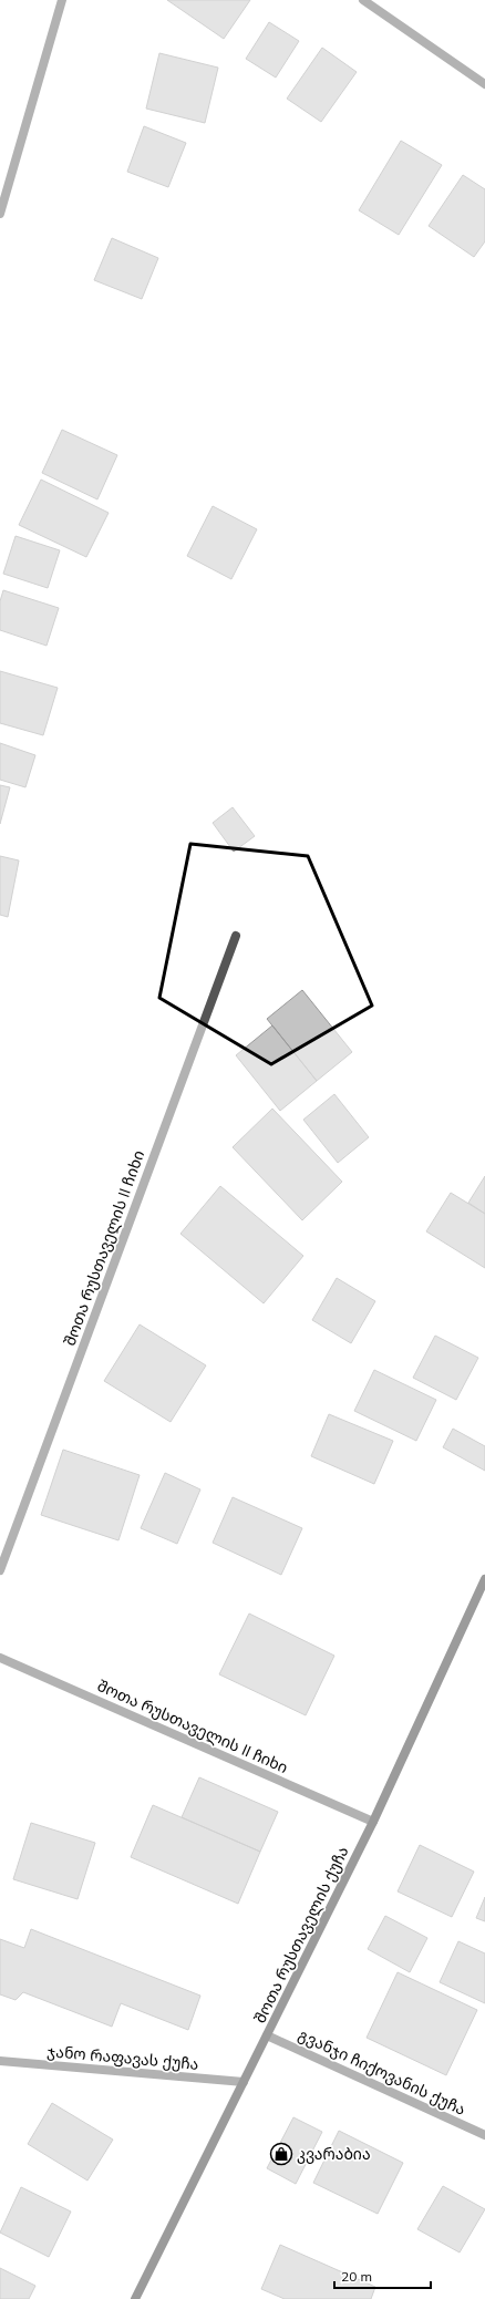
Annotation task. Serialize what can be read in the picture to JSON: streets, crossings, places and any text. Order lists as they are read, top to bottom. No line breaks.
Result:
{"streets":{"main road":["შოთა რუსთაველის ქუჩა"],"street":["შოთა რუსთაველის II ჩიხი","ჯანო რაფავას ქუჩა","გვანჯი ჩიქოვანის ქუჩა"]},"crossings":[["შოთა რუსთაველის II ჩიხი","შოთა რუსთაველის ქუჩა"],["შოთა რუსთაველის ქუჩა","ჯანო რაფავას ქუჩა"],["შოთა რუსთაველის ქუჩა","გვანჯი ჩიქოვანის ქუჩა"]],"places":{"shop":["კვარაბია"]},"scale_bar":"20 m"}
